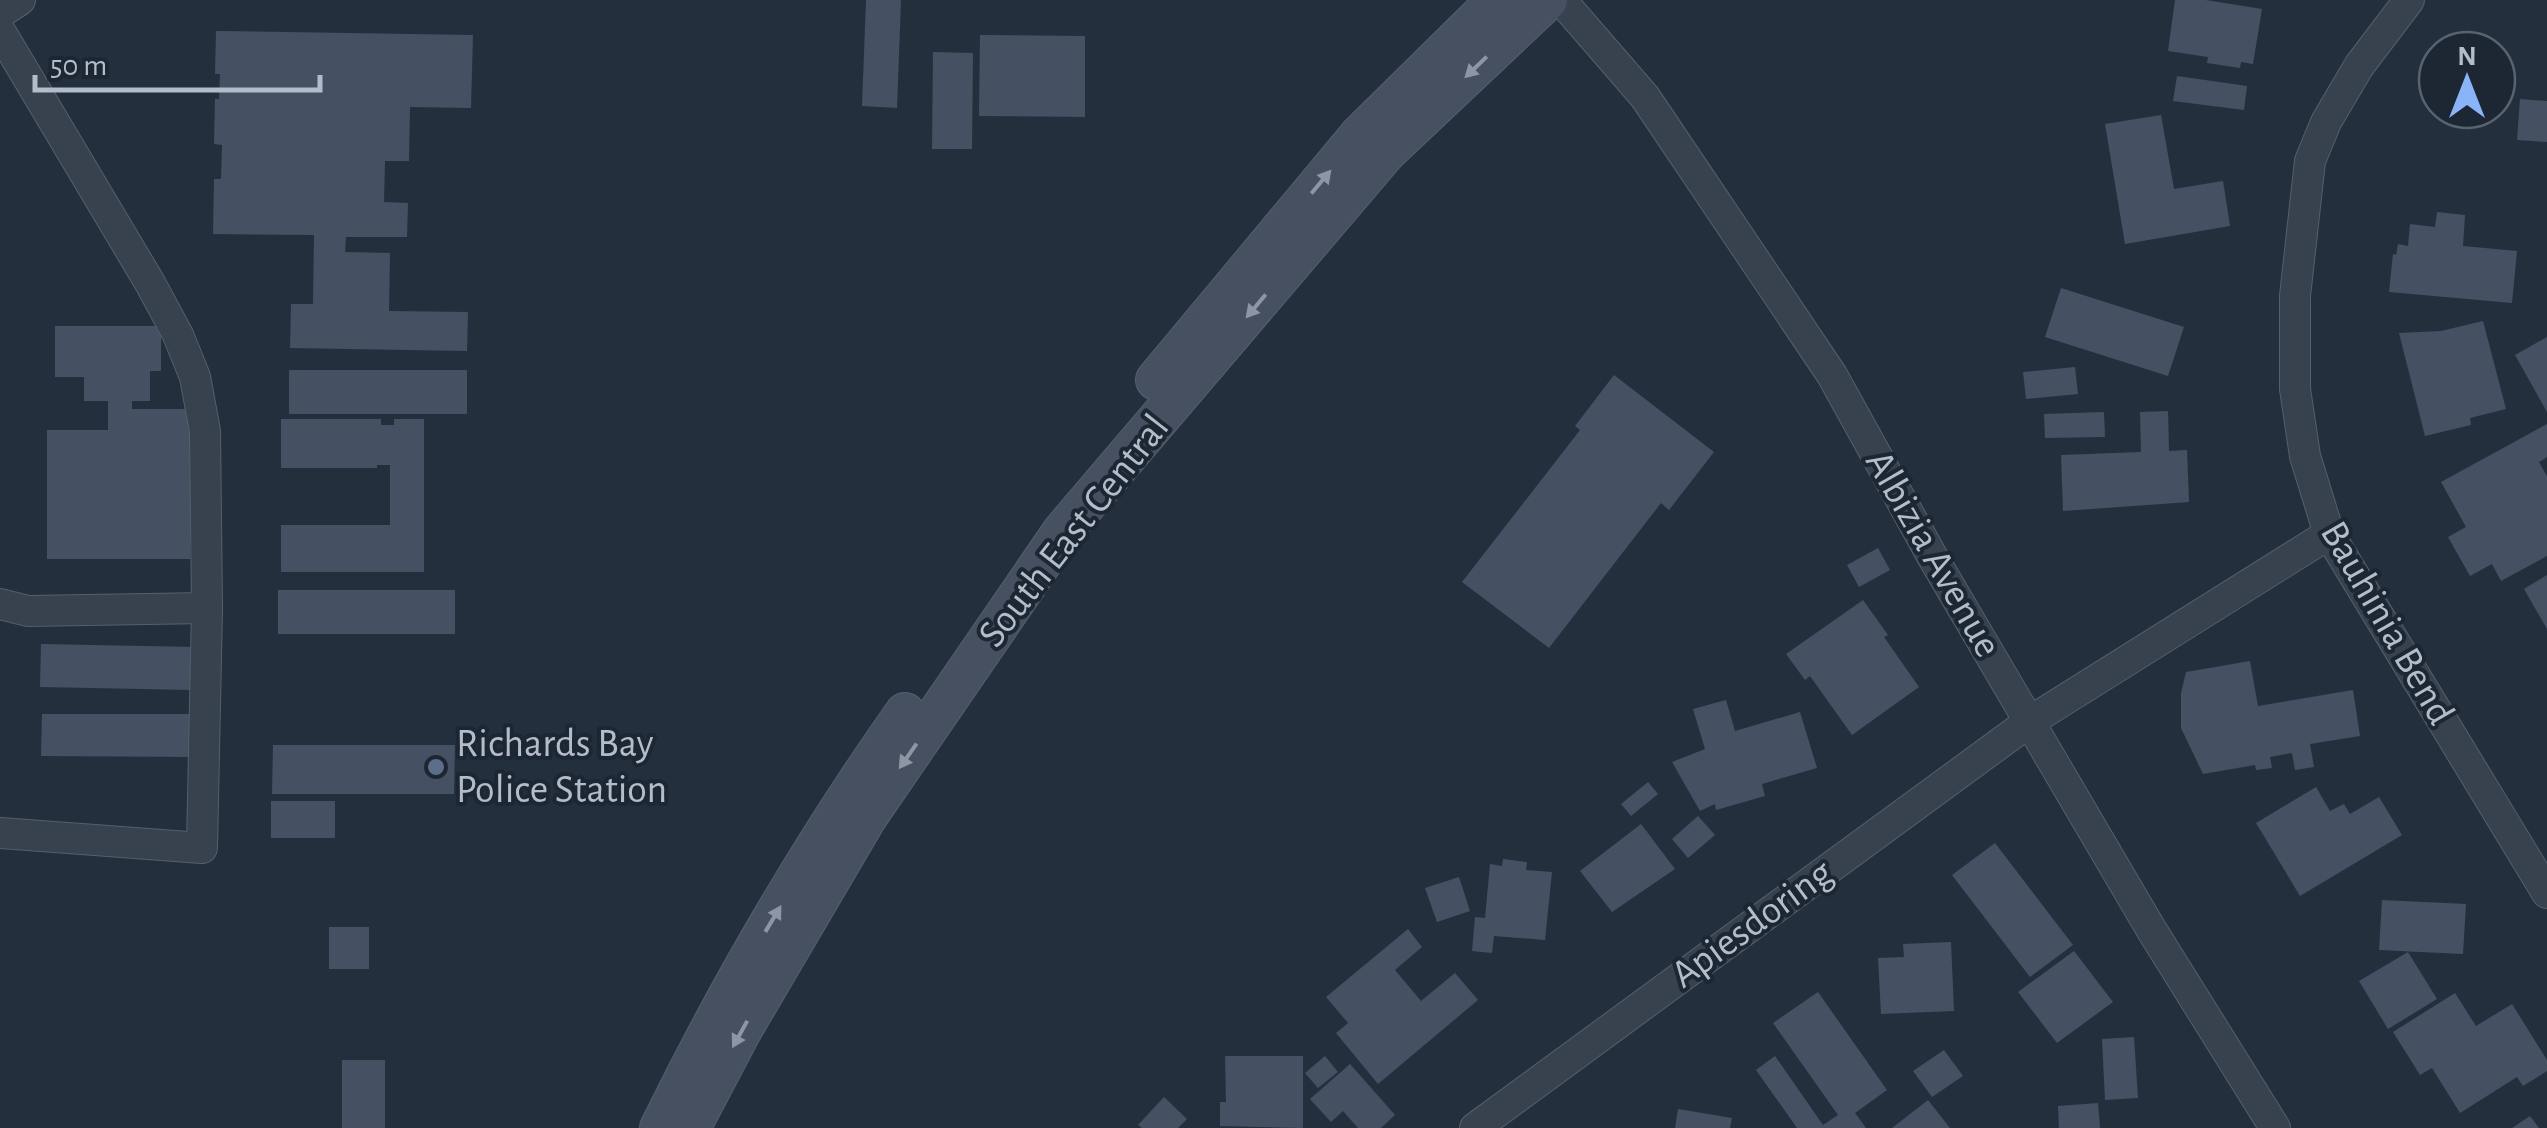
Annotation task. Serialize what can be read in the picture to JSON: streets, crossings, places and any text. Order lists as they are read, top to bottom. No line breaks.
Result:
{"streets":{"street":["South East Central","Albizia Avenue","Bauhinia Bend","Apiesdoring"]},"crossings":[["Albizia Avenue","Apiesdoring"],["Bauhinia Bend","Apiesdoring"]],"places":["Richards Bay Police Station"],"scale_bar":"50 m","north":"top"}
